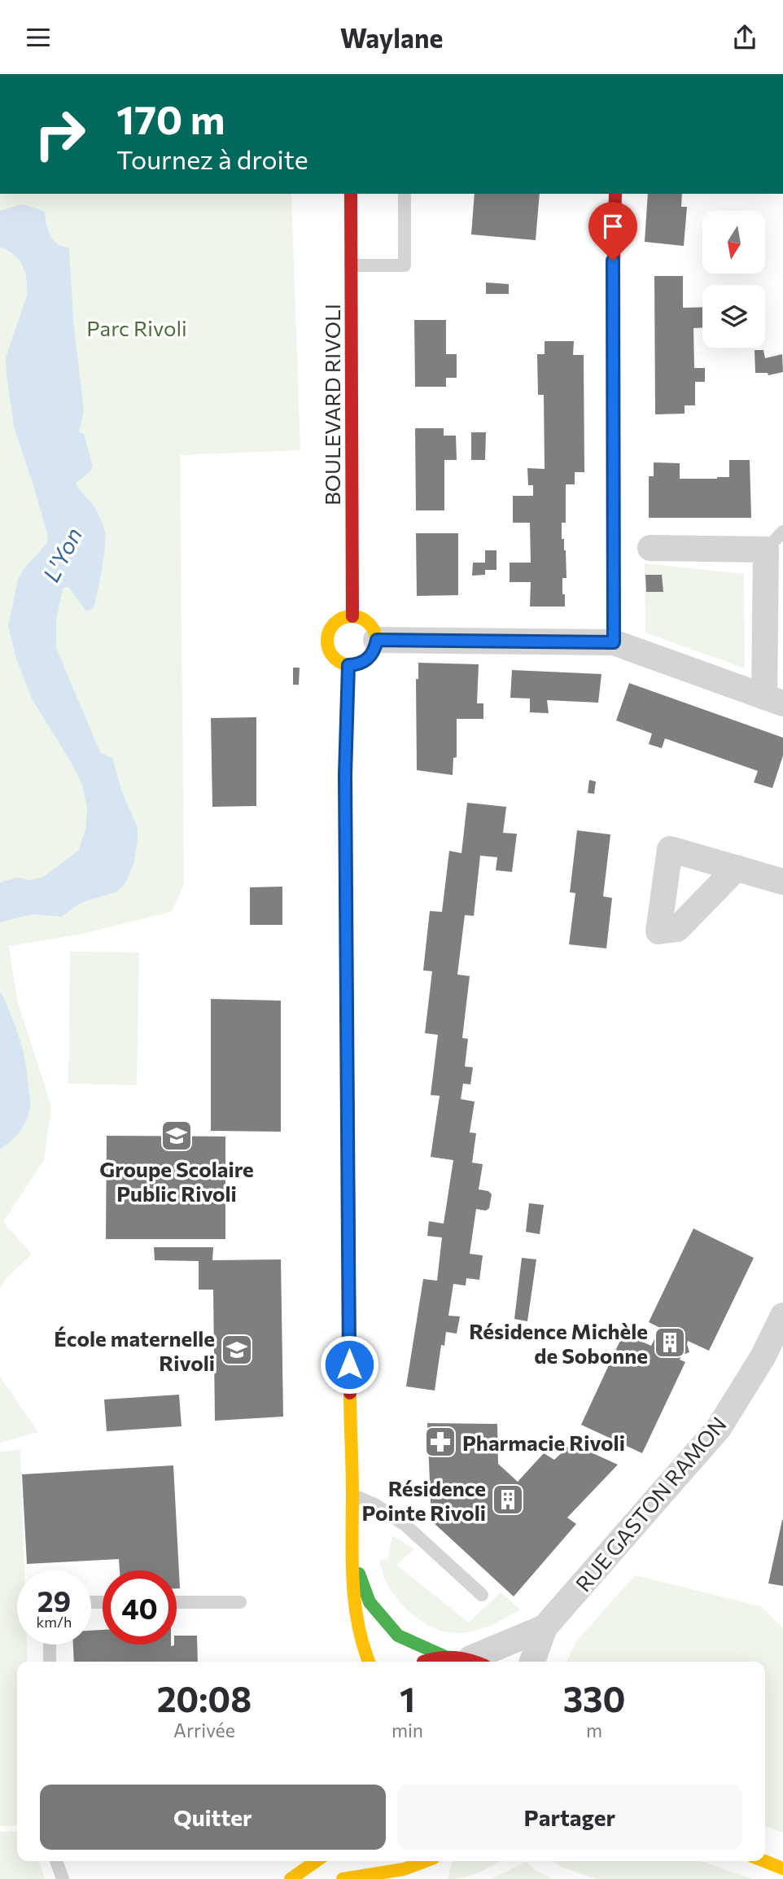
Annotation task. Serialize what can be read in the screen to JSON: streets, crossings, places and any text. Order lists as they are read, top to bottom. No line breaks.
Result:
{"streets":{"street":["BOULEVARD RIVOLI","RUE GASTON RAMON"]},"water":["L'Yon"],"parks":["Parc Rivoli"],"places":{"school or university":["Groupe Scolaire Public Rivoli","École maternelle Rivoli"],"building":["Résidence Michèle de Sobonne","Résidence Pointe Rivoli"],"pharmacy":["Pharmacie Rivoli"]},"north":"bottom","page":{"header":"Waylane","turn":["170 m","Tournez à droite"],"speed":"29 km/h","limit":"40","eta":["20:08","Arrivée","1","min","330","m"],"buttons":["Quitter","Partager"]}}
